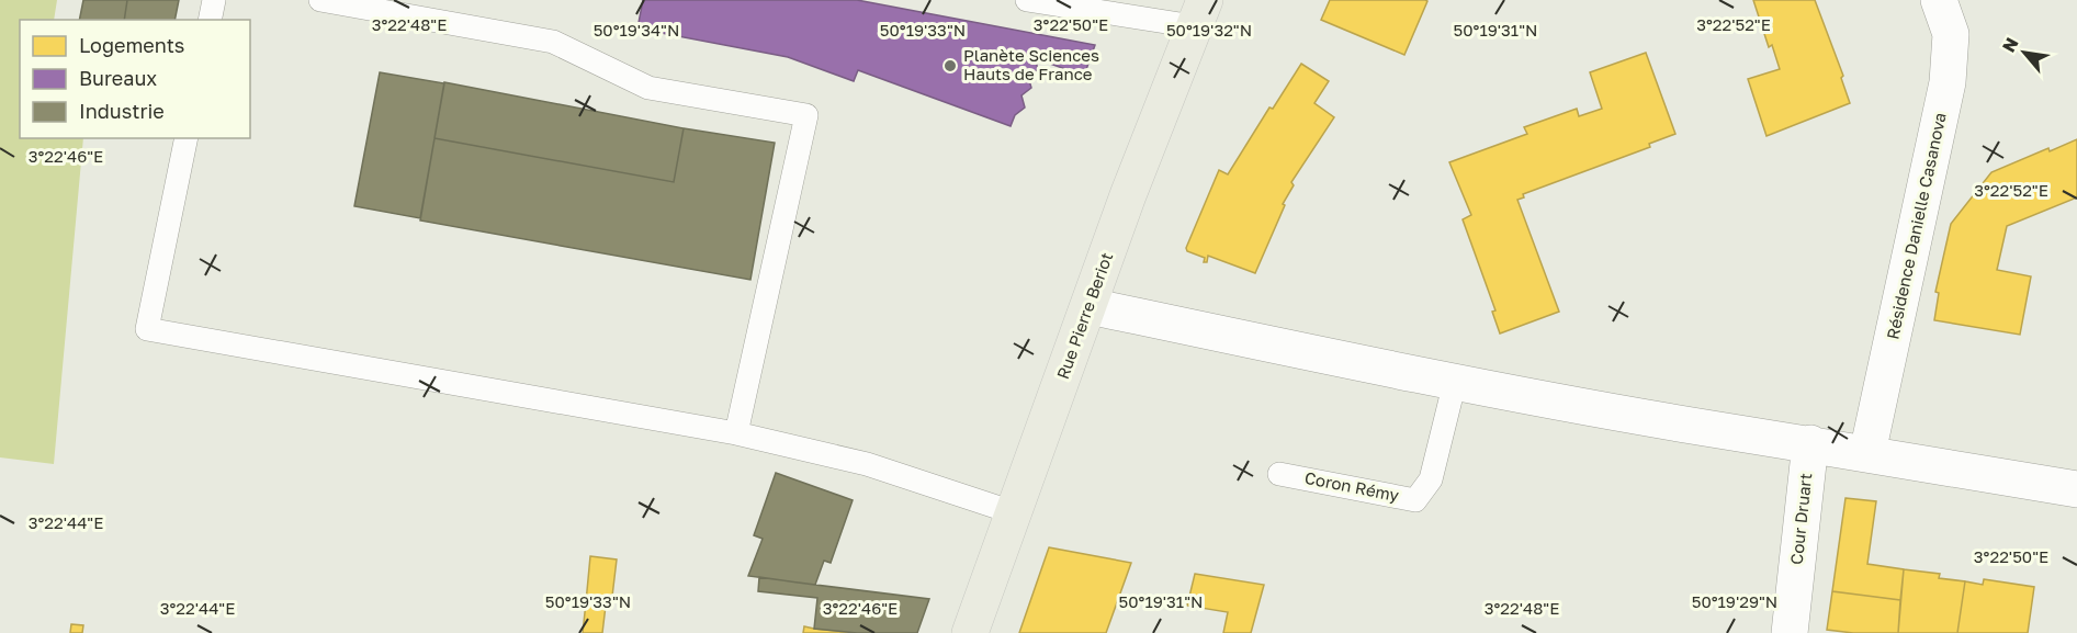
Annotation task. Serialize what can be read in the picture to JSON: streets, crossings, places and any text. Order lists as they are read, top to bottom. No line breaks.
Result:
{"streets":{"main road":["Rue Pierre Beriot"],"street":["Résidence Danielle Casanova","Cour Druart"],"lane":["Coron Rémy"]},"places":["Planète Sciences Hauts de France"],"legend":["Logements","Bureaux","Industrie"],"north":"top left","coordinates":["3°22'52\"E","3°22'50\"E","3°22'48\"E","50°19'34\"N","50°19'33\"N","50°19'32\"N","50°19'31\"N","3°22'46\"E","3°22'44\"E","50°19'29\"N"]}
